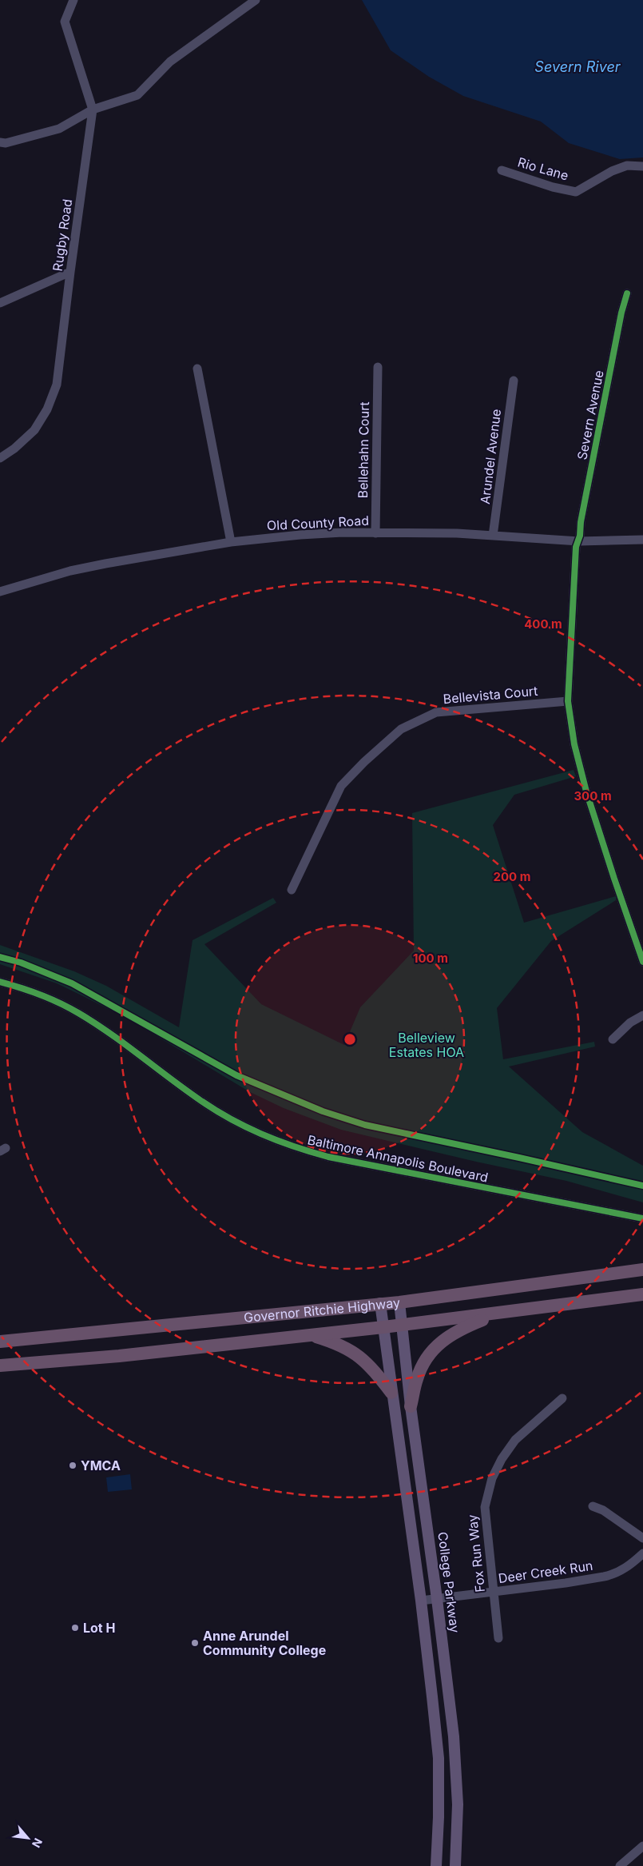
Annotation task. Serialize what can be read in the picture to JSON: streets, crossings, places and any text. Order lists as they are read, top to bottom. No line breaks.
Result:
{"streets":{"highway":["Governor Ritchie Highway"],"main road":["College Parkway"],"street":["Rio Lane","Rugby Road","Severn Avenue","Bellehahn Court","Arundel Avenue","Old County Road","Bellevista Court","Baltimore Annapolis Boulevard","Fox Run Way","Deer Creek Run"]},"crossings":[["Severn Avenue","Old County Road"],["Severn Avenue","Bellevista Court"],["Bellehahn Court","Old County Road"],["Arundel Avenue","Old County Road"],["Governor Ritchie Highway","College Parkway"],["Fox Run Way","Deer Creek Run"],["Deer Creek Run","College Parkway"]],"water":["Severn River"],"parks":["Belleview Estates HOA"],"places":["YMCA","Lot H","Anne Arundel Community College"],"north":"bottom right","rings":["400 m","300 m","200 m","100 m"]}
